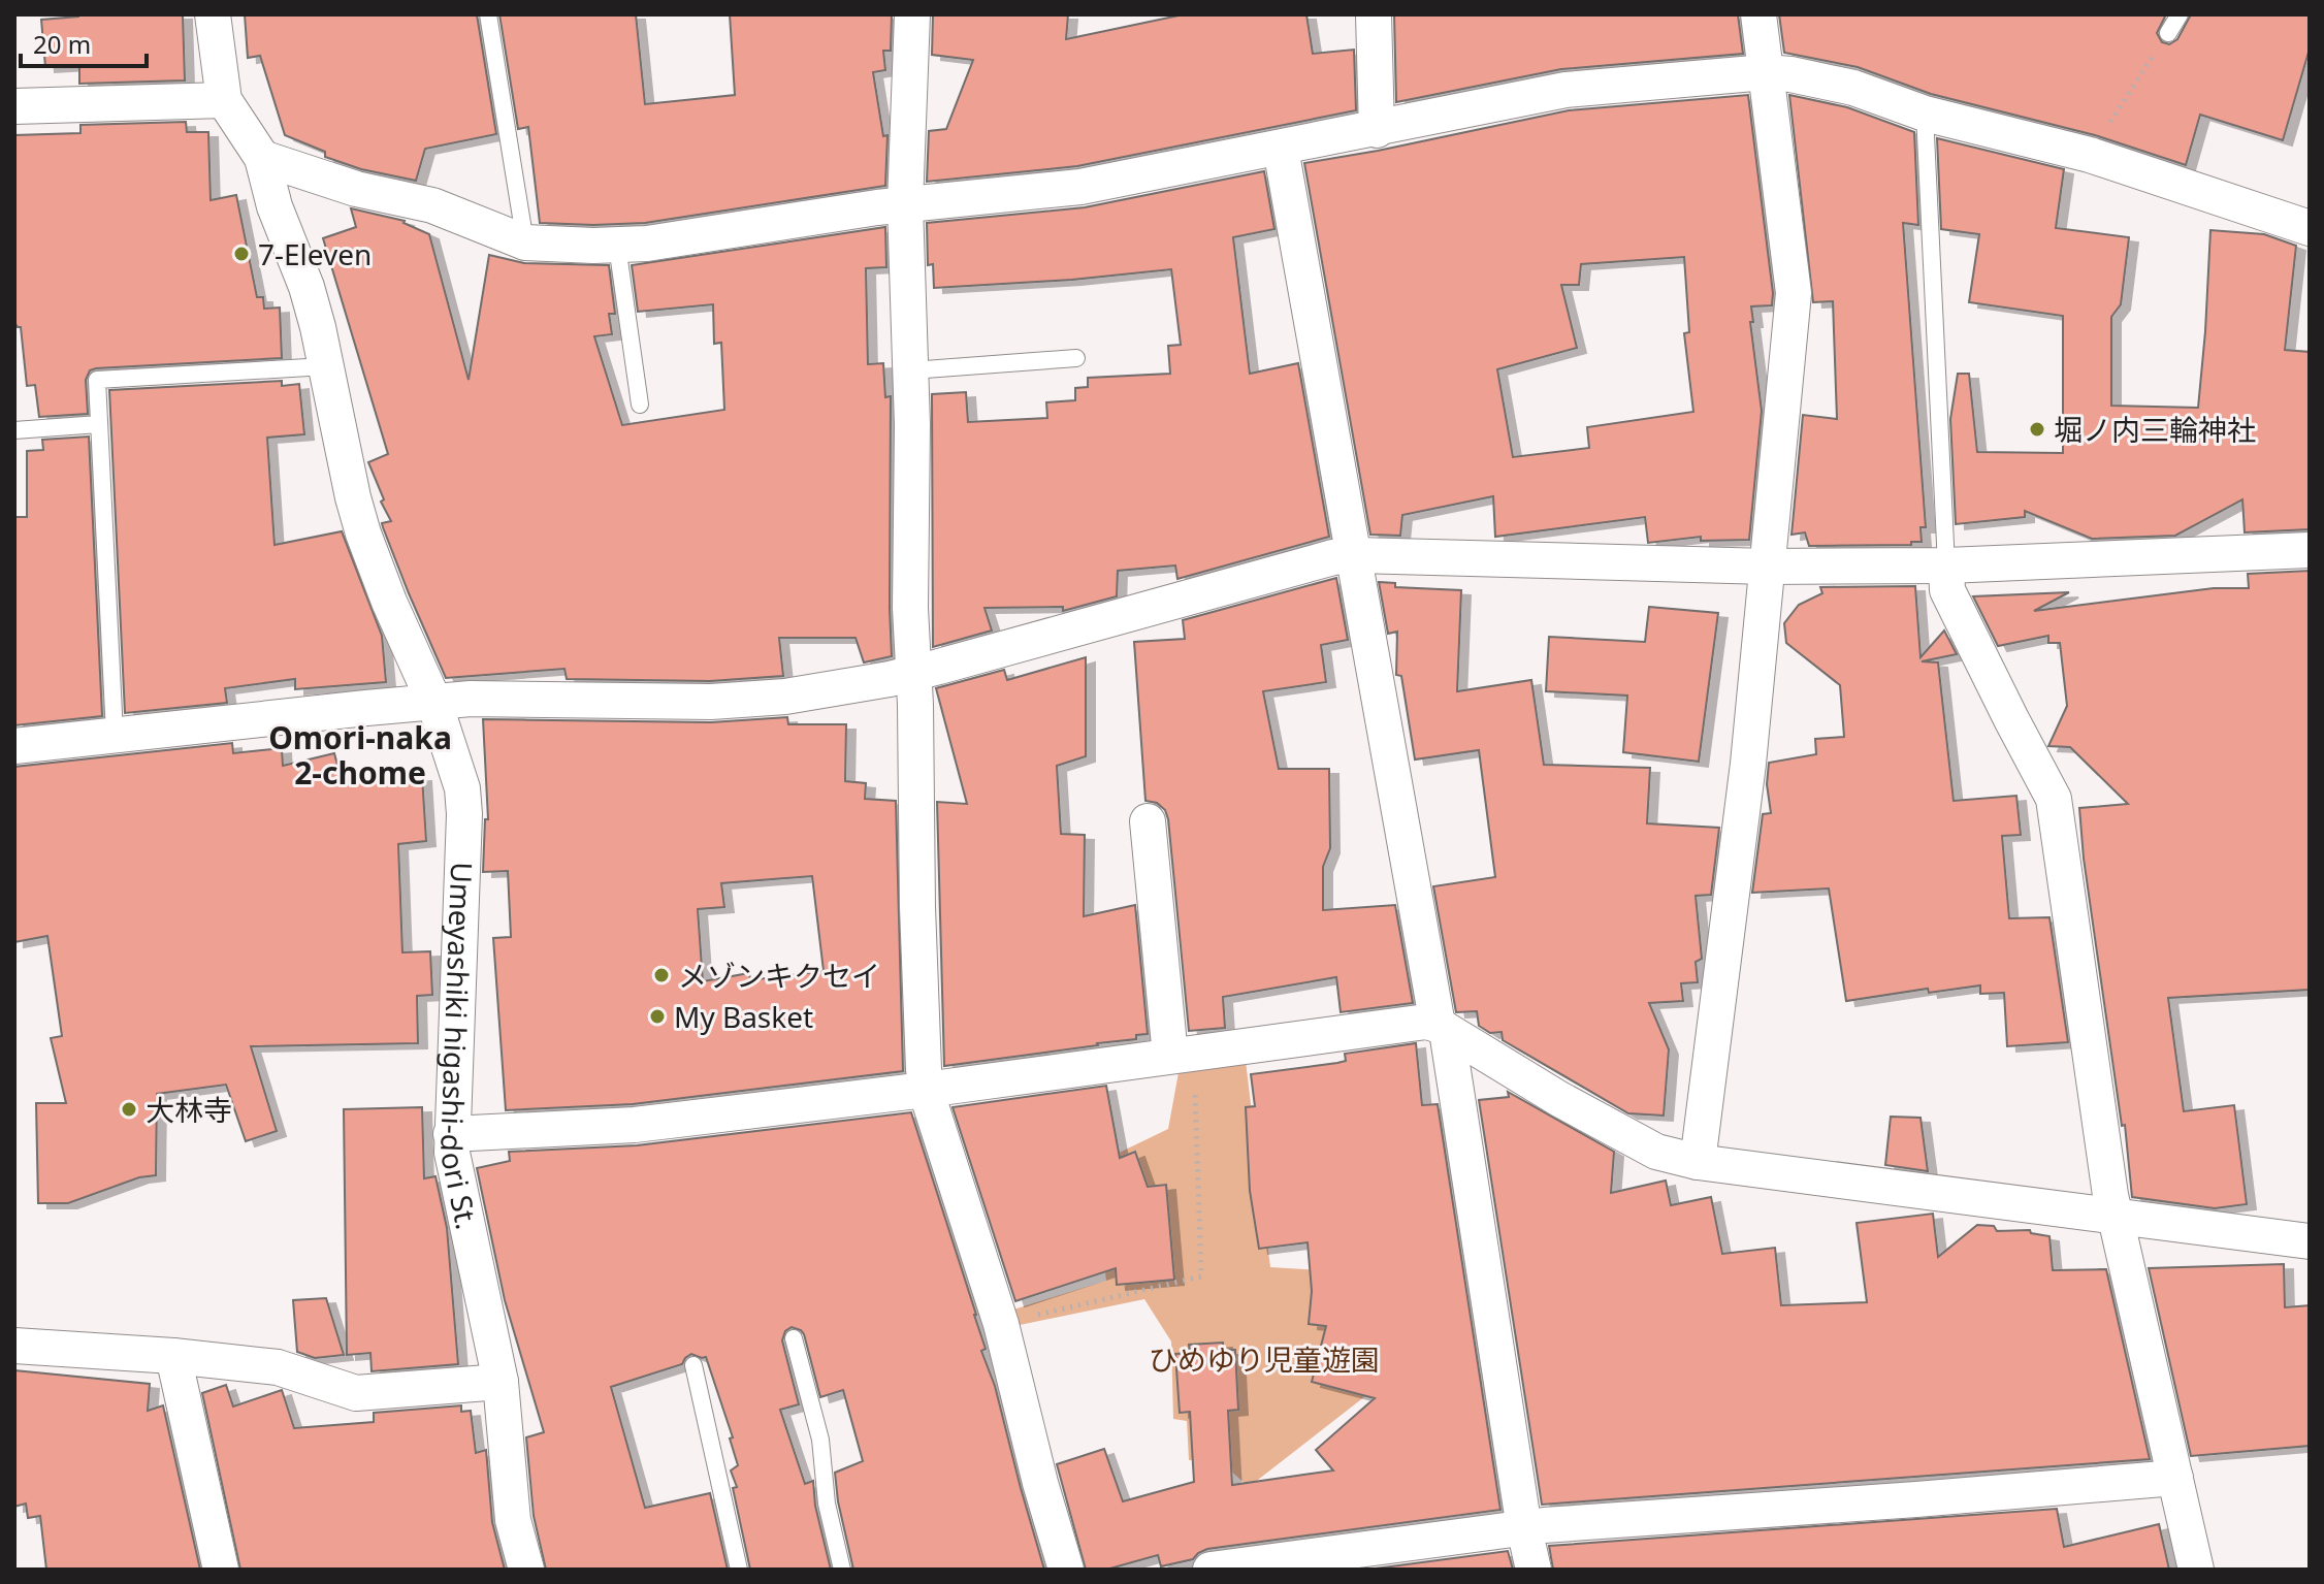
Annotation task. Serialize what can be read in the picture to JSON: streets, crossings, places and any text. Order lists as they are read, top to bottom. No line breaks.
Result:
{"streets":{"street":["Umeyashiki higashi-dori St."]},"districts":["Omori-naka 2-chome"],"parks":["ひめゆり児童遊園"],"places":["7-Eleven","堀ノ内三輪神社","メゾンキクセイ","My Basket","大林寺"],"scale_bar":"20 m"}
